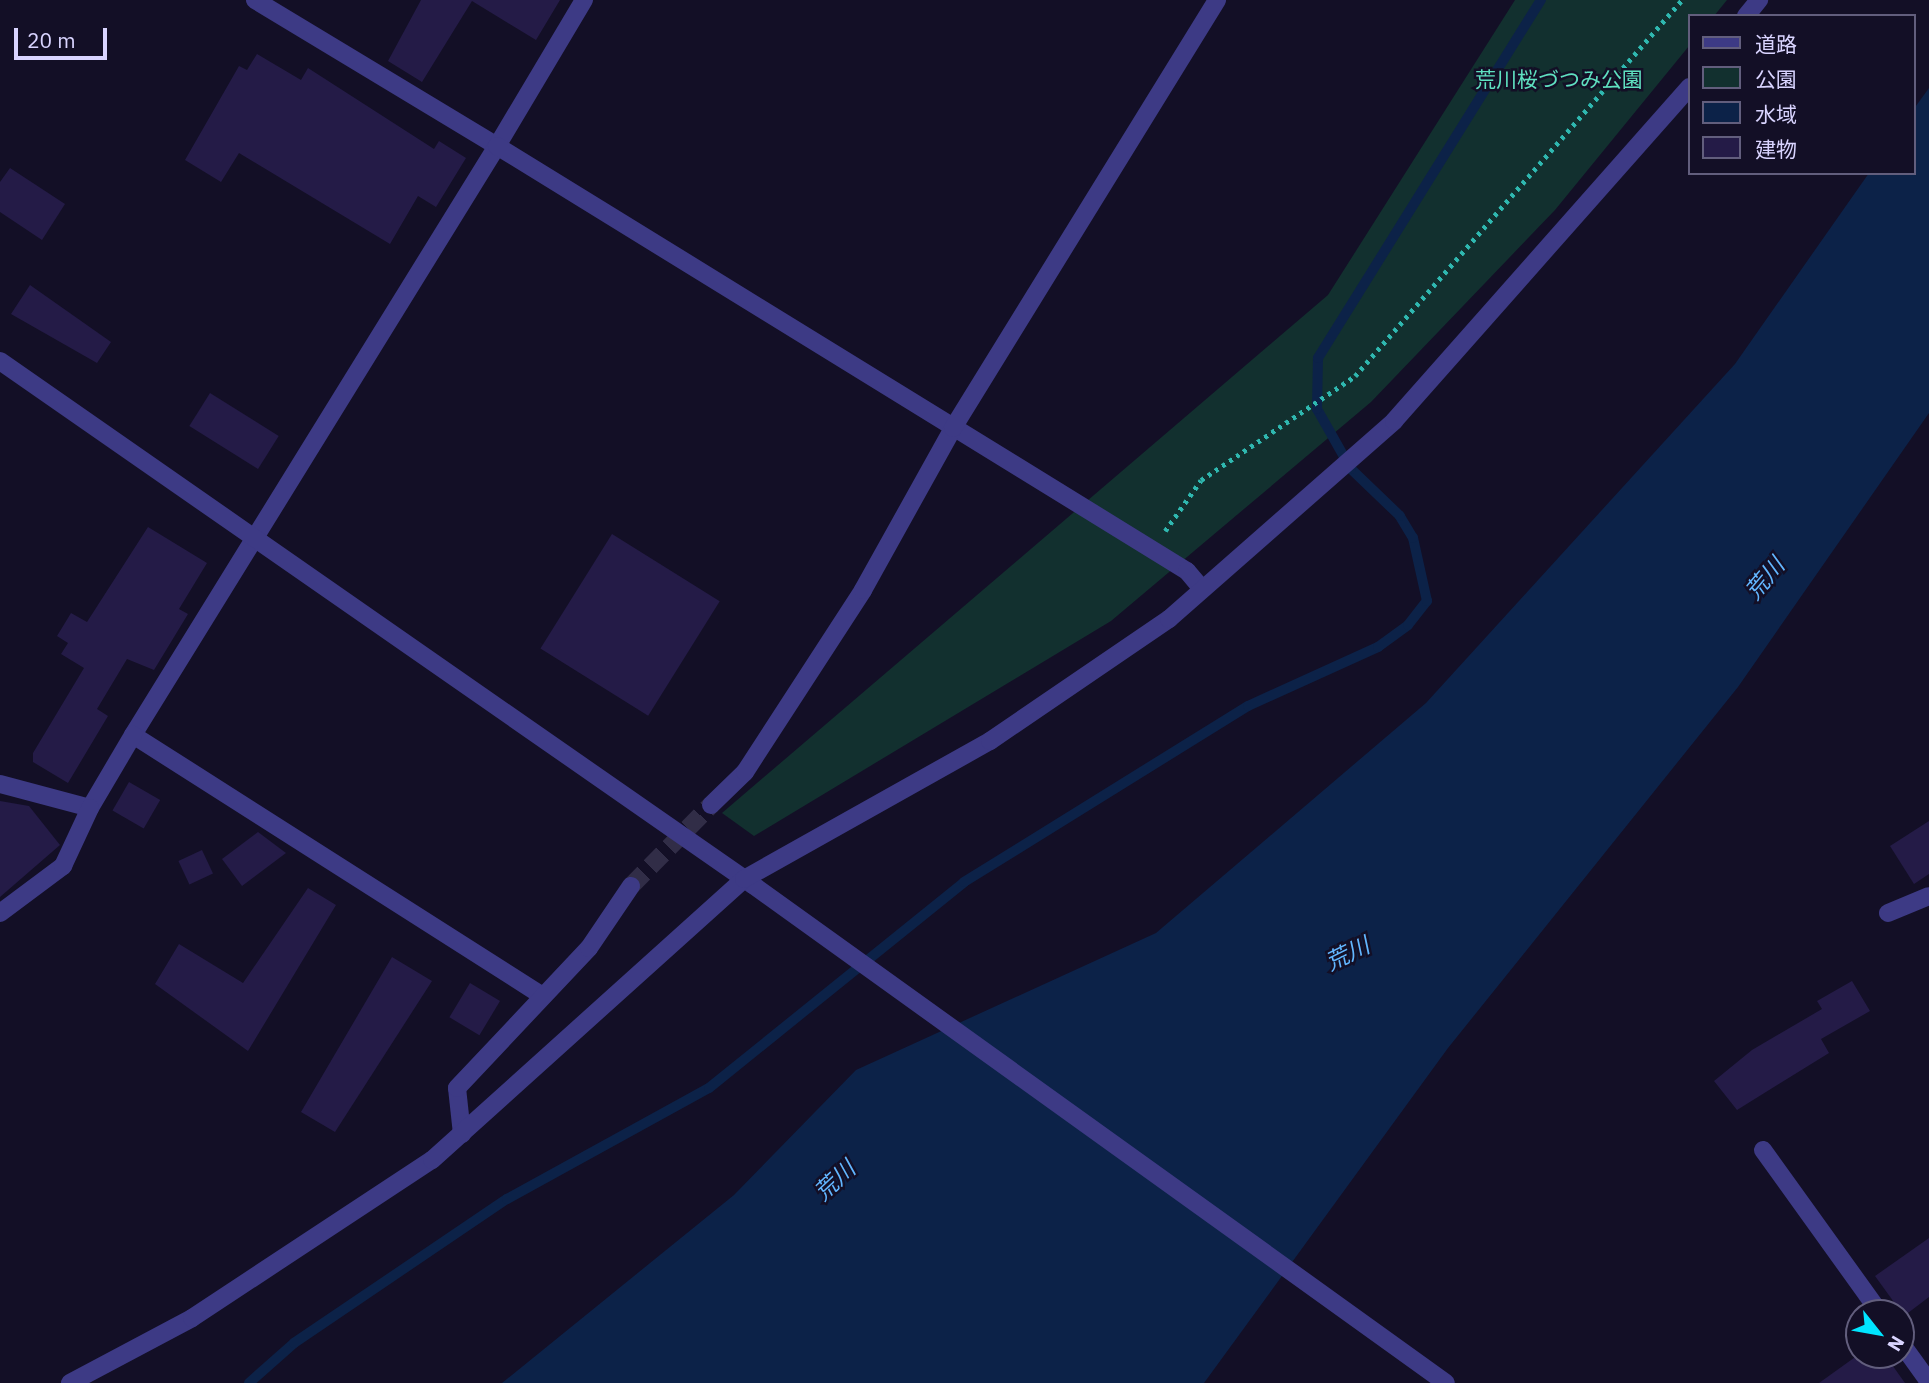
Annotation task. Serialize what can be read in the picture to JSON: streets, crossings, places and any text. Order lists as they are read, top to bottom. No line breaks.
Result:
{"water":["荒川"],"parks":["荒川桜づつみ公園"],"legend":["道路","公園","水域","建物"],"scale_bar":"20 m","north":"bottom right"}
